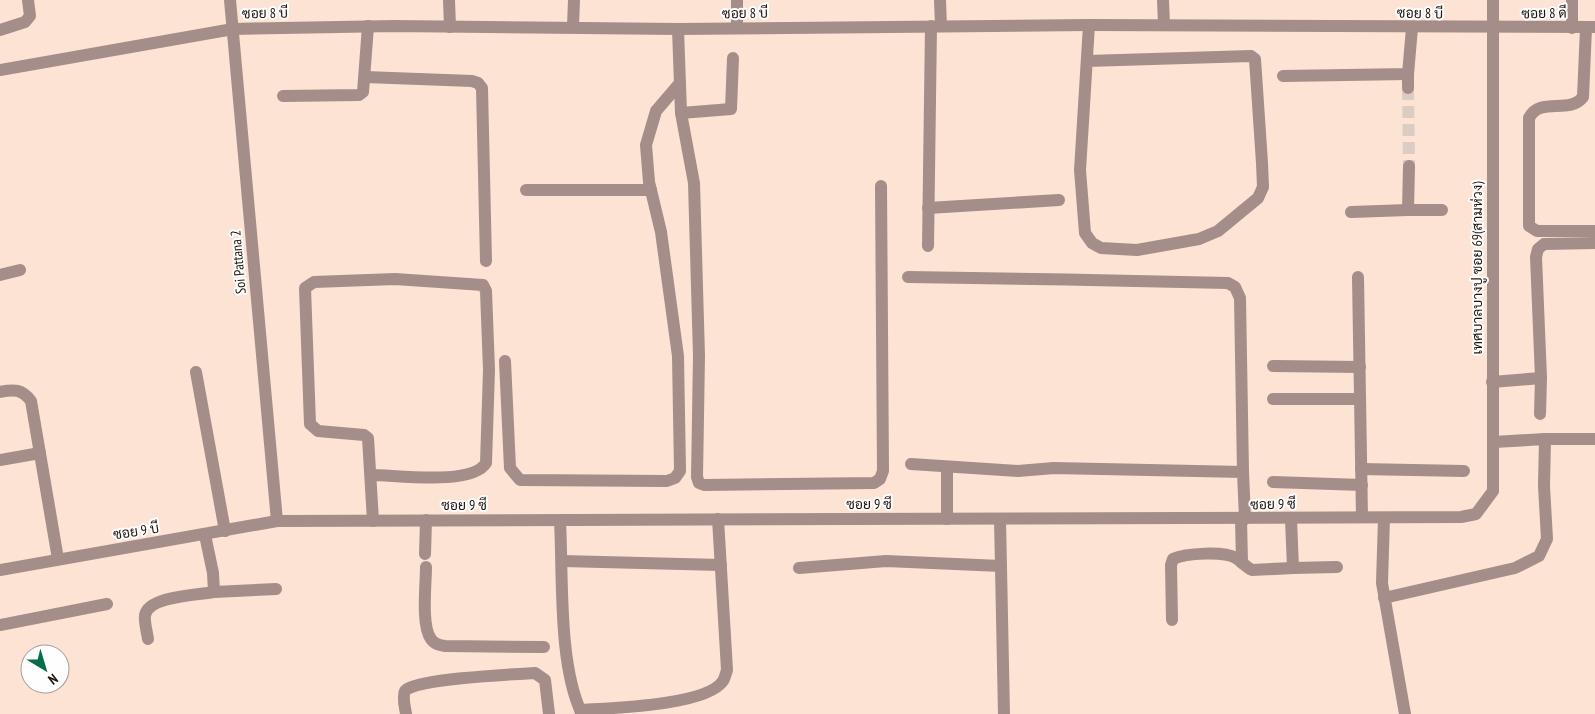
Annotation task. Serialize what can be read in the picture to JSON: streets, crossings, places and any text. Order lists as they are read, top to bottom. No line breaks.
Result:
{"streets":{"street":["ซอย 8 บี","ซอย 8 ดี","Soi Pattana 2","เทศบาลบางปู ซอย 69(สามห่วง)","ซอย 9 ซี","ซอย 9 บี"]},"crossings":[["ซอย 8 บี","ซอย 8 ดี"],["ซอย 8 บี","Soi Pattana 2"],["ซอย 8 บี","เทศบาลบางปู ซอย 69(สามห่วง)"],["ซอย 8 ดี","เทศบาลบางปู ซอย 69(สามห่วง)"],["Soi Pattana 2","ซอย 9 ซี"],["Soi Pattana 2","ซอย 9 บี"],["เทศบาลบางปู ซอย 69(สามห่วง)","ซอย 9 ซี"],["ซอย 9 ซี","ซอย 9 บี"]],"north":"bottom right"}
